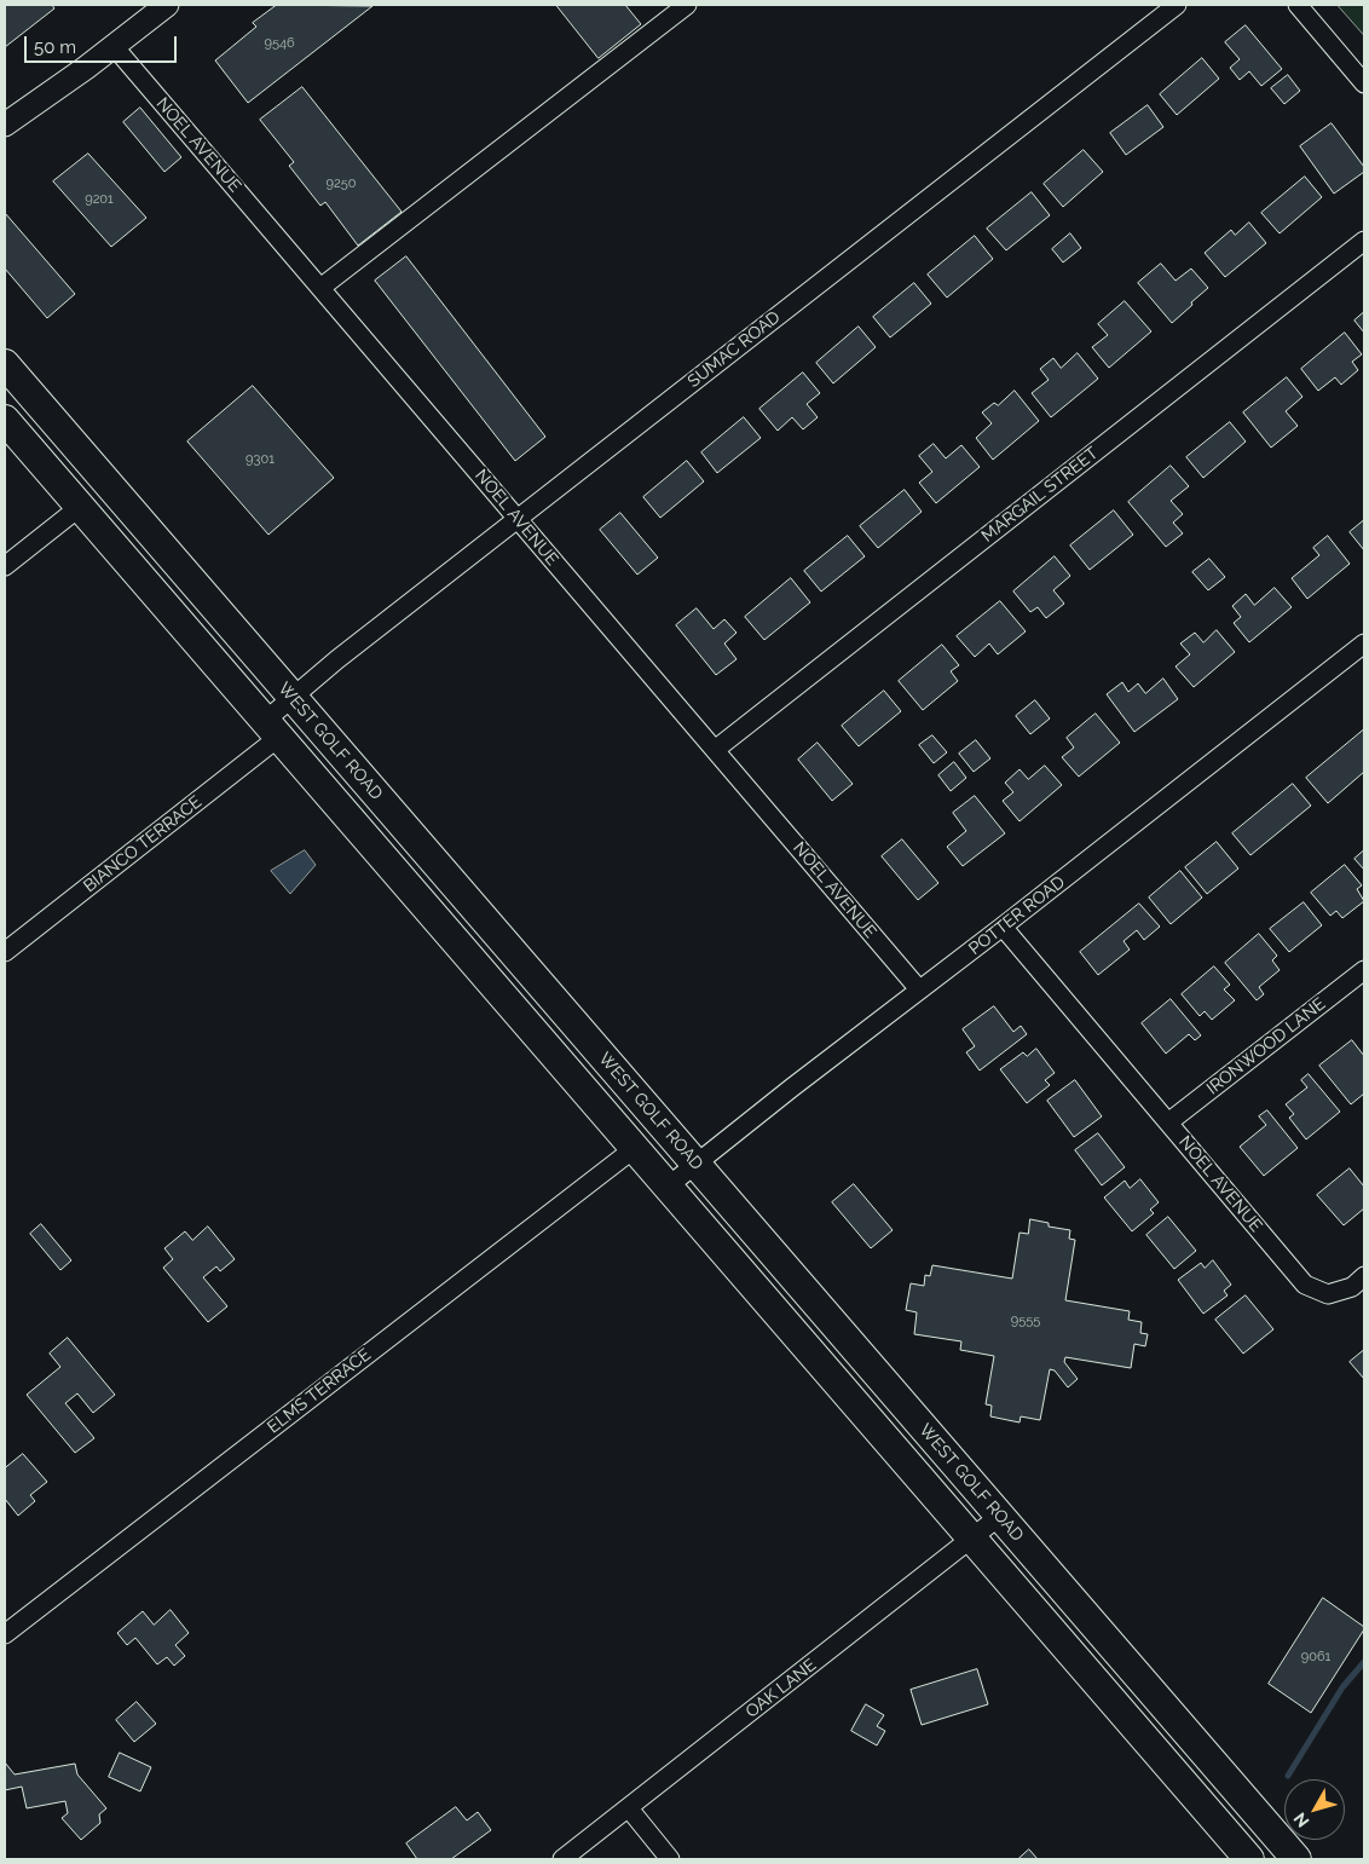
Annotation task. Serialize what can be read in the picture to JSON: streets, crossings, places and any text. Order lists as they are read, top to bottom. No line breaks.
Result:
{"streets":{"main road":["WEST GOLF ROAD"],"street":["NOEL AVENUE","SUMAC ROAD","MARGAIL STREET","BIANCO TERRACE","POTTER ROAD","IRONWOOD LANE","ELMS TERRACE","OAK LANE"]},"crossings":[["NOEL AVENUE","SUMAC ROAD"],["NOEL AVENUE","MARGAIL STREET"],["NOEL AVENUE","POTTER ROAD"],["NOEL AVENUE","IRONWOOD LANE"],["SUMAC ROAD","WEST GOLF ROAD"],["SUMAC ROAD","BIANCO TERRACE"],["WEST GOLF ROAD","BIANCO TERRACE"],["WEST GOLF ROAD","POTTER ROAD"],["WEST GOLF ROAD","OAK LANE"]],"house_numbers":["9546","9250","9201","9301","9555","9061"],"scale_bar":"50 m","north":"bottom left"}
